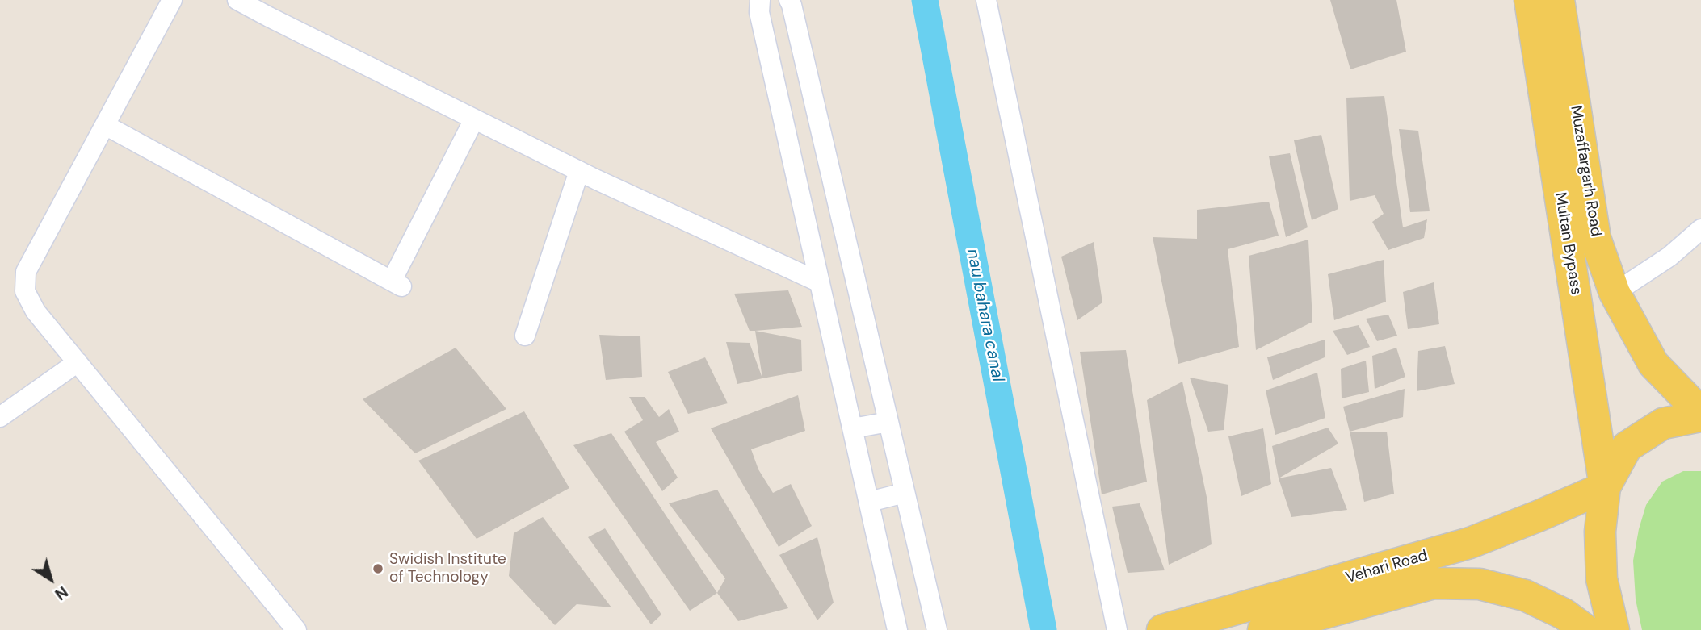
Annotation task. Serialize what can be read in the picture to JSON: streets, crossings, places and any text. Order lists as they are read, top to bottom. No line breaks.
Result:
{"streets":{"main road":["Muzaffargarh Road","Multan Bypass","Vehari Road"]},"crossings":[["Multan Bypass","Vehari Road"]],"water":["nau bahara canal"],"places":["Swidish Institute of Technology"],"north":"bottom right"}
